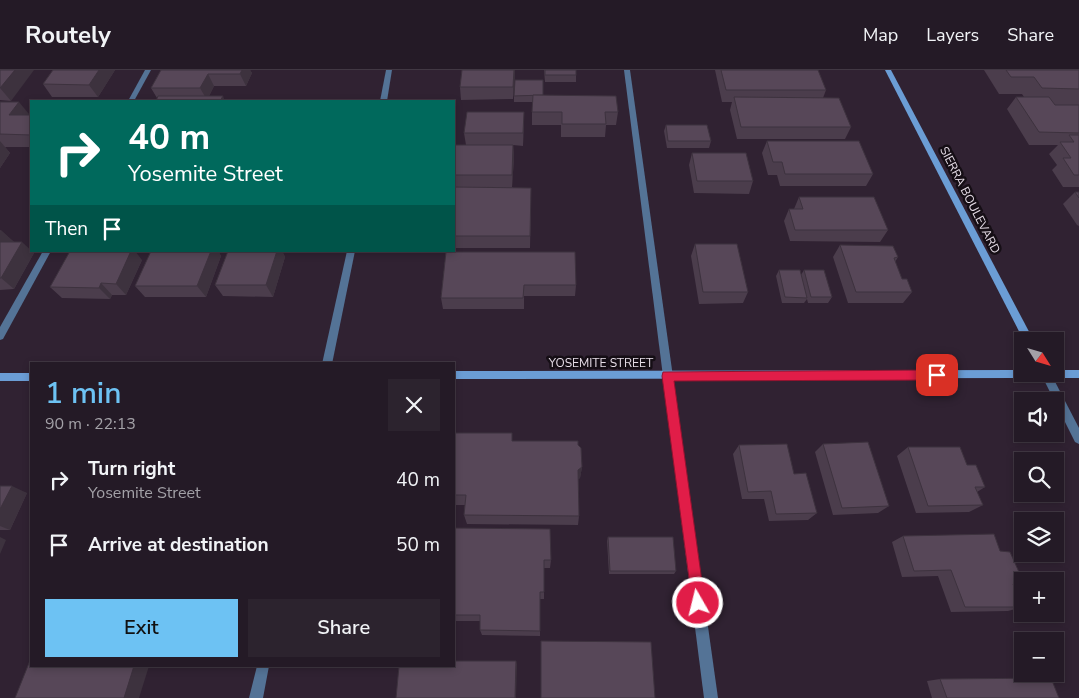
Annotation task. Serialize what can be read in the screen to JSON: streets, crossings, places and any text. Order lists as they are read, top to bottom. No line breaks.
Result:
{"streets":{"street":["SIERRA BOULEVARD","YOSEMITE STREET"]},"north":"bottom right","page":{"header":"Routely","nav":["Map","Layers","Share"],"turn":["40 m","Yosemite Street"],"then":"Then","map_buttons":["+","−"],"heading":["1 min","90 m · 22:13"],"list":[{"name":"Turn right","note":"Yosemite Street","value":"40 m"},{"name":"Arrive at destination","value":"50 m"}],"buttons":["Exit","Share"]}}
